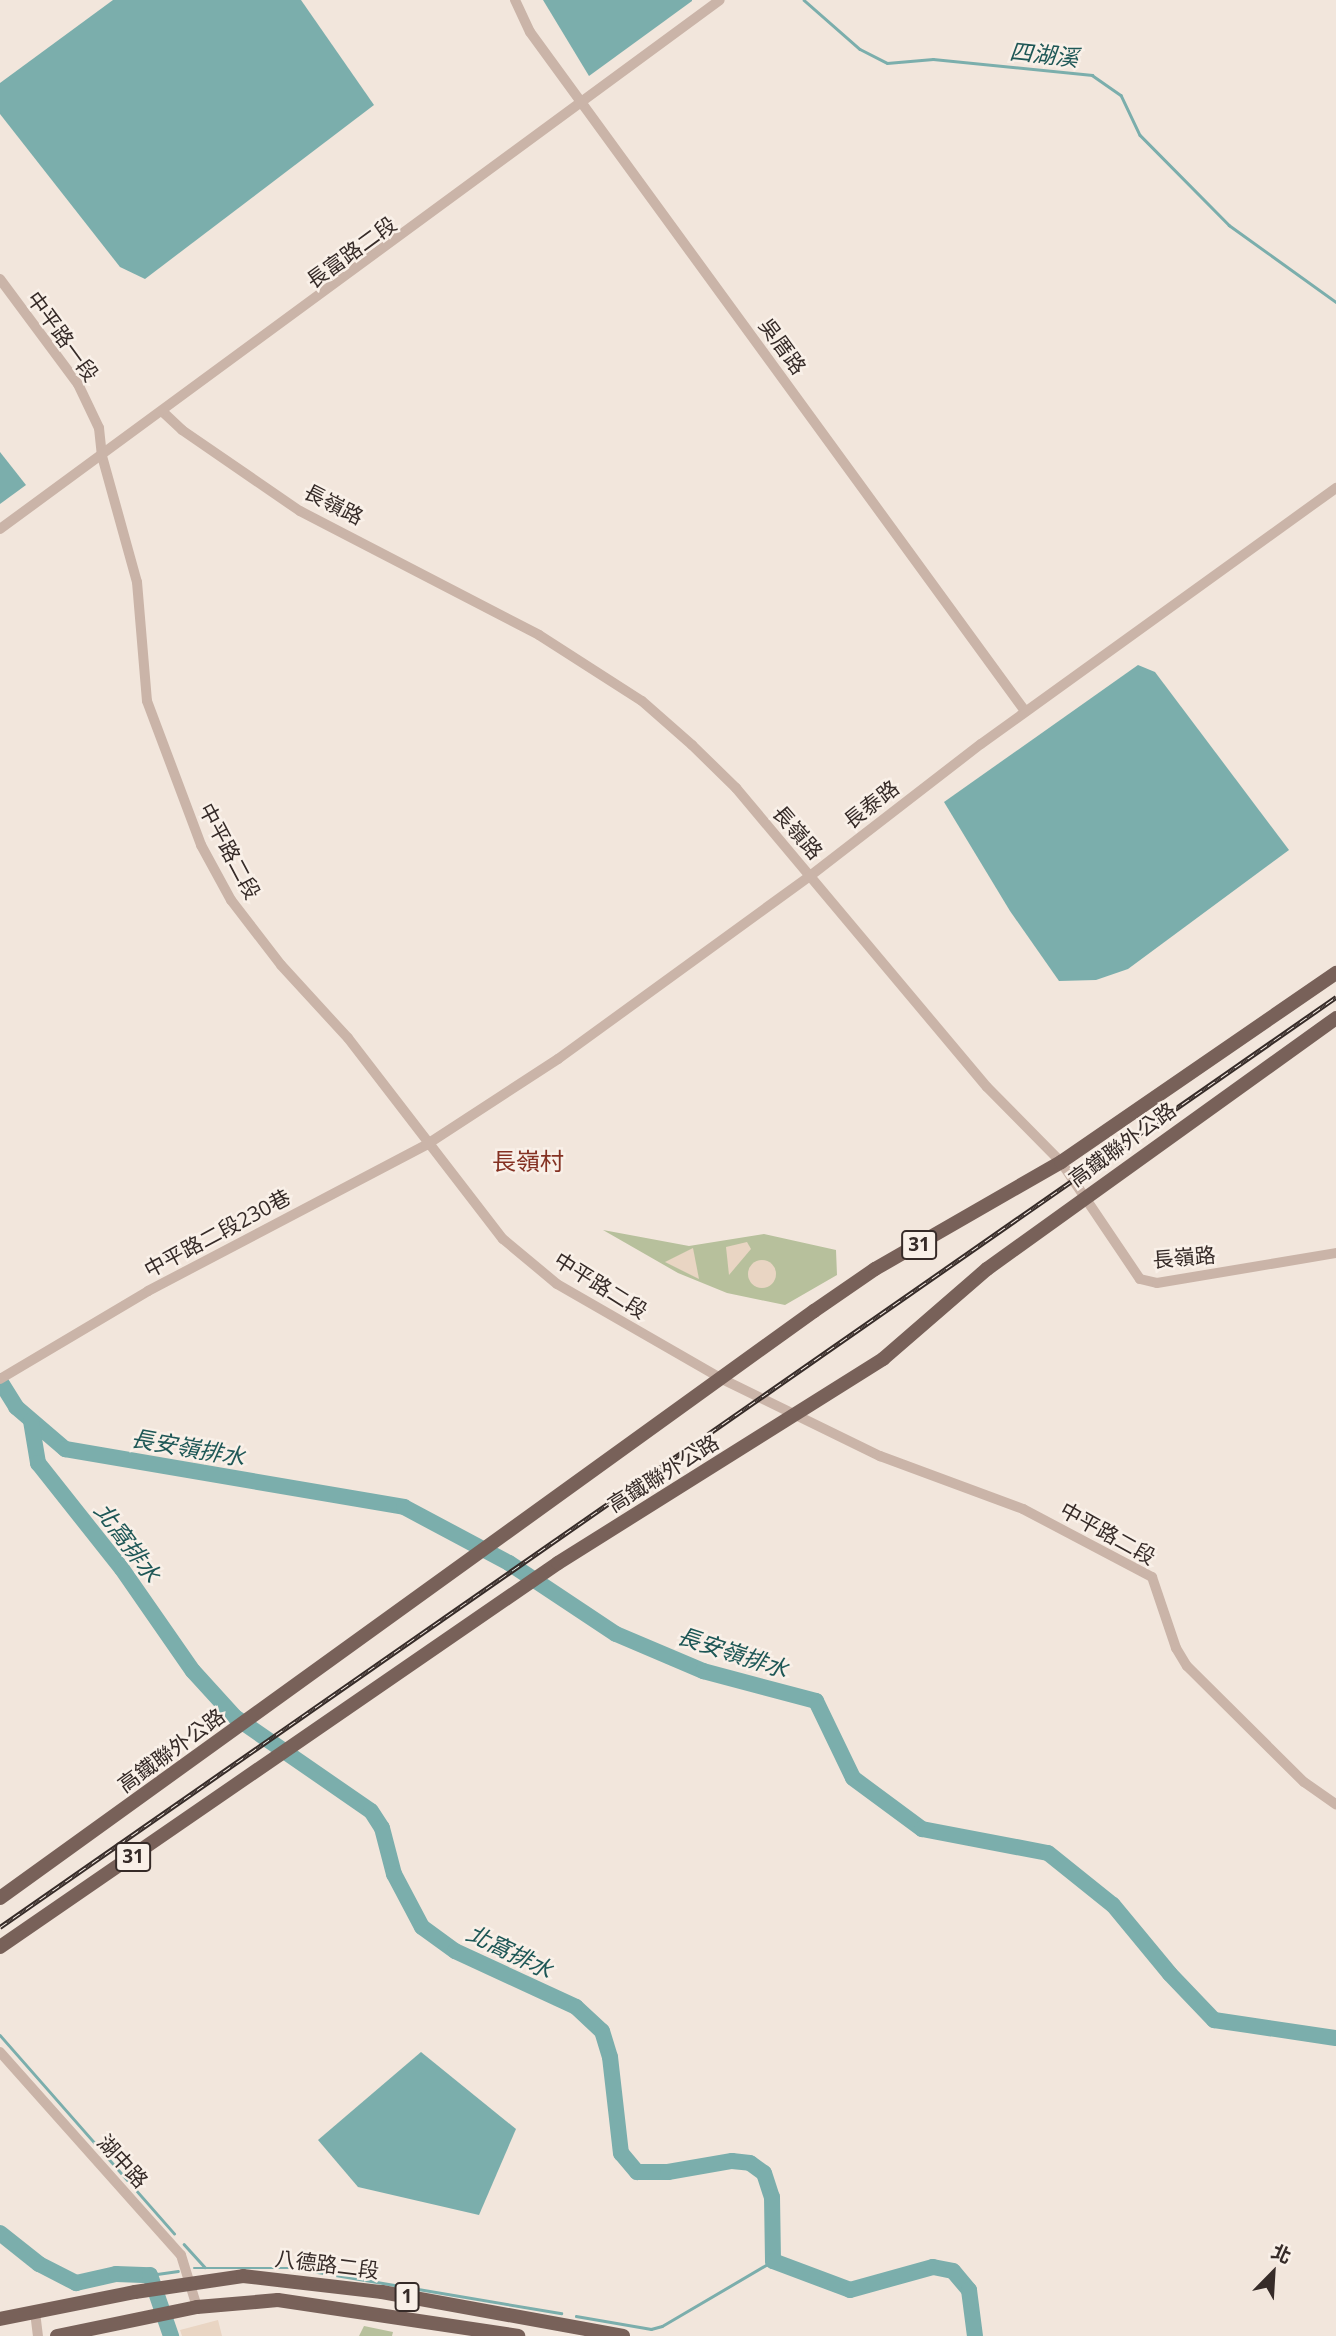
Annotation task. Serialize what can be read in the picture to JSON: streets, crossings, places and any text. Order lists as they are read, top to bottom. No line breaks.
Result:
{"streets":{"main road":["高鐵聯外公路","31","八德路二段","1"],"street":["長富路二段","中平路一段","吳厝路","長嶺路","長泰路","中平路二段","中平路二段230巷","湖中路"]},"crossings":[["長富路二段","中平路一段"],["長富路二段","吳厝路"],["長富路二段","長嶺路"],["長富路二段","中平路二段"],["中平路一段","中平路二段"],["吳厝路","長泰路"],["長嶺路","長泰路"],["長嶺路","高鐵聯外公路"],["長泰路","中平路二段"],["長泰路","中平路二段230巷"],["中平路二段","高鐵聯外公路"],["中平路二段","中平路二段230巷"],["湖中路","八德路二段"],["湖中路","1"],["八德路二段","1"]],"districts":["長嶺村"],"water":["四湖溪","長安嶺排水","北窩排水"],"north":"top right"}
